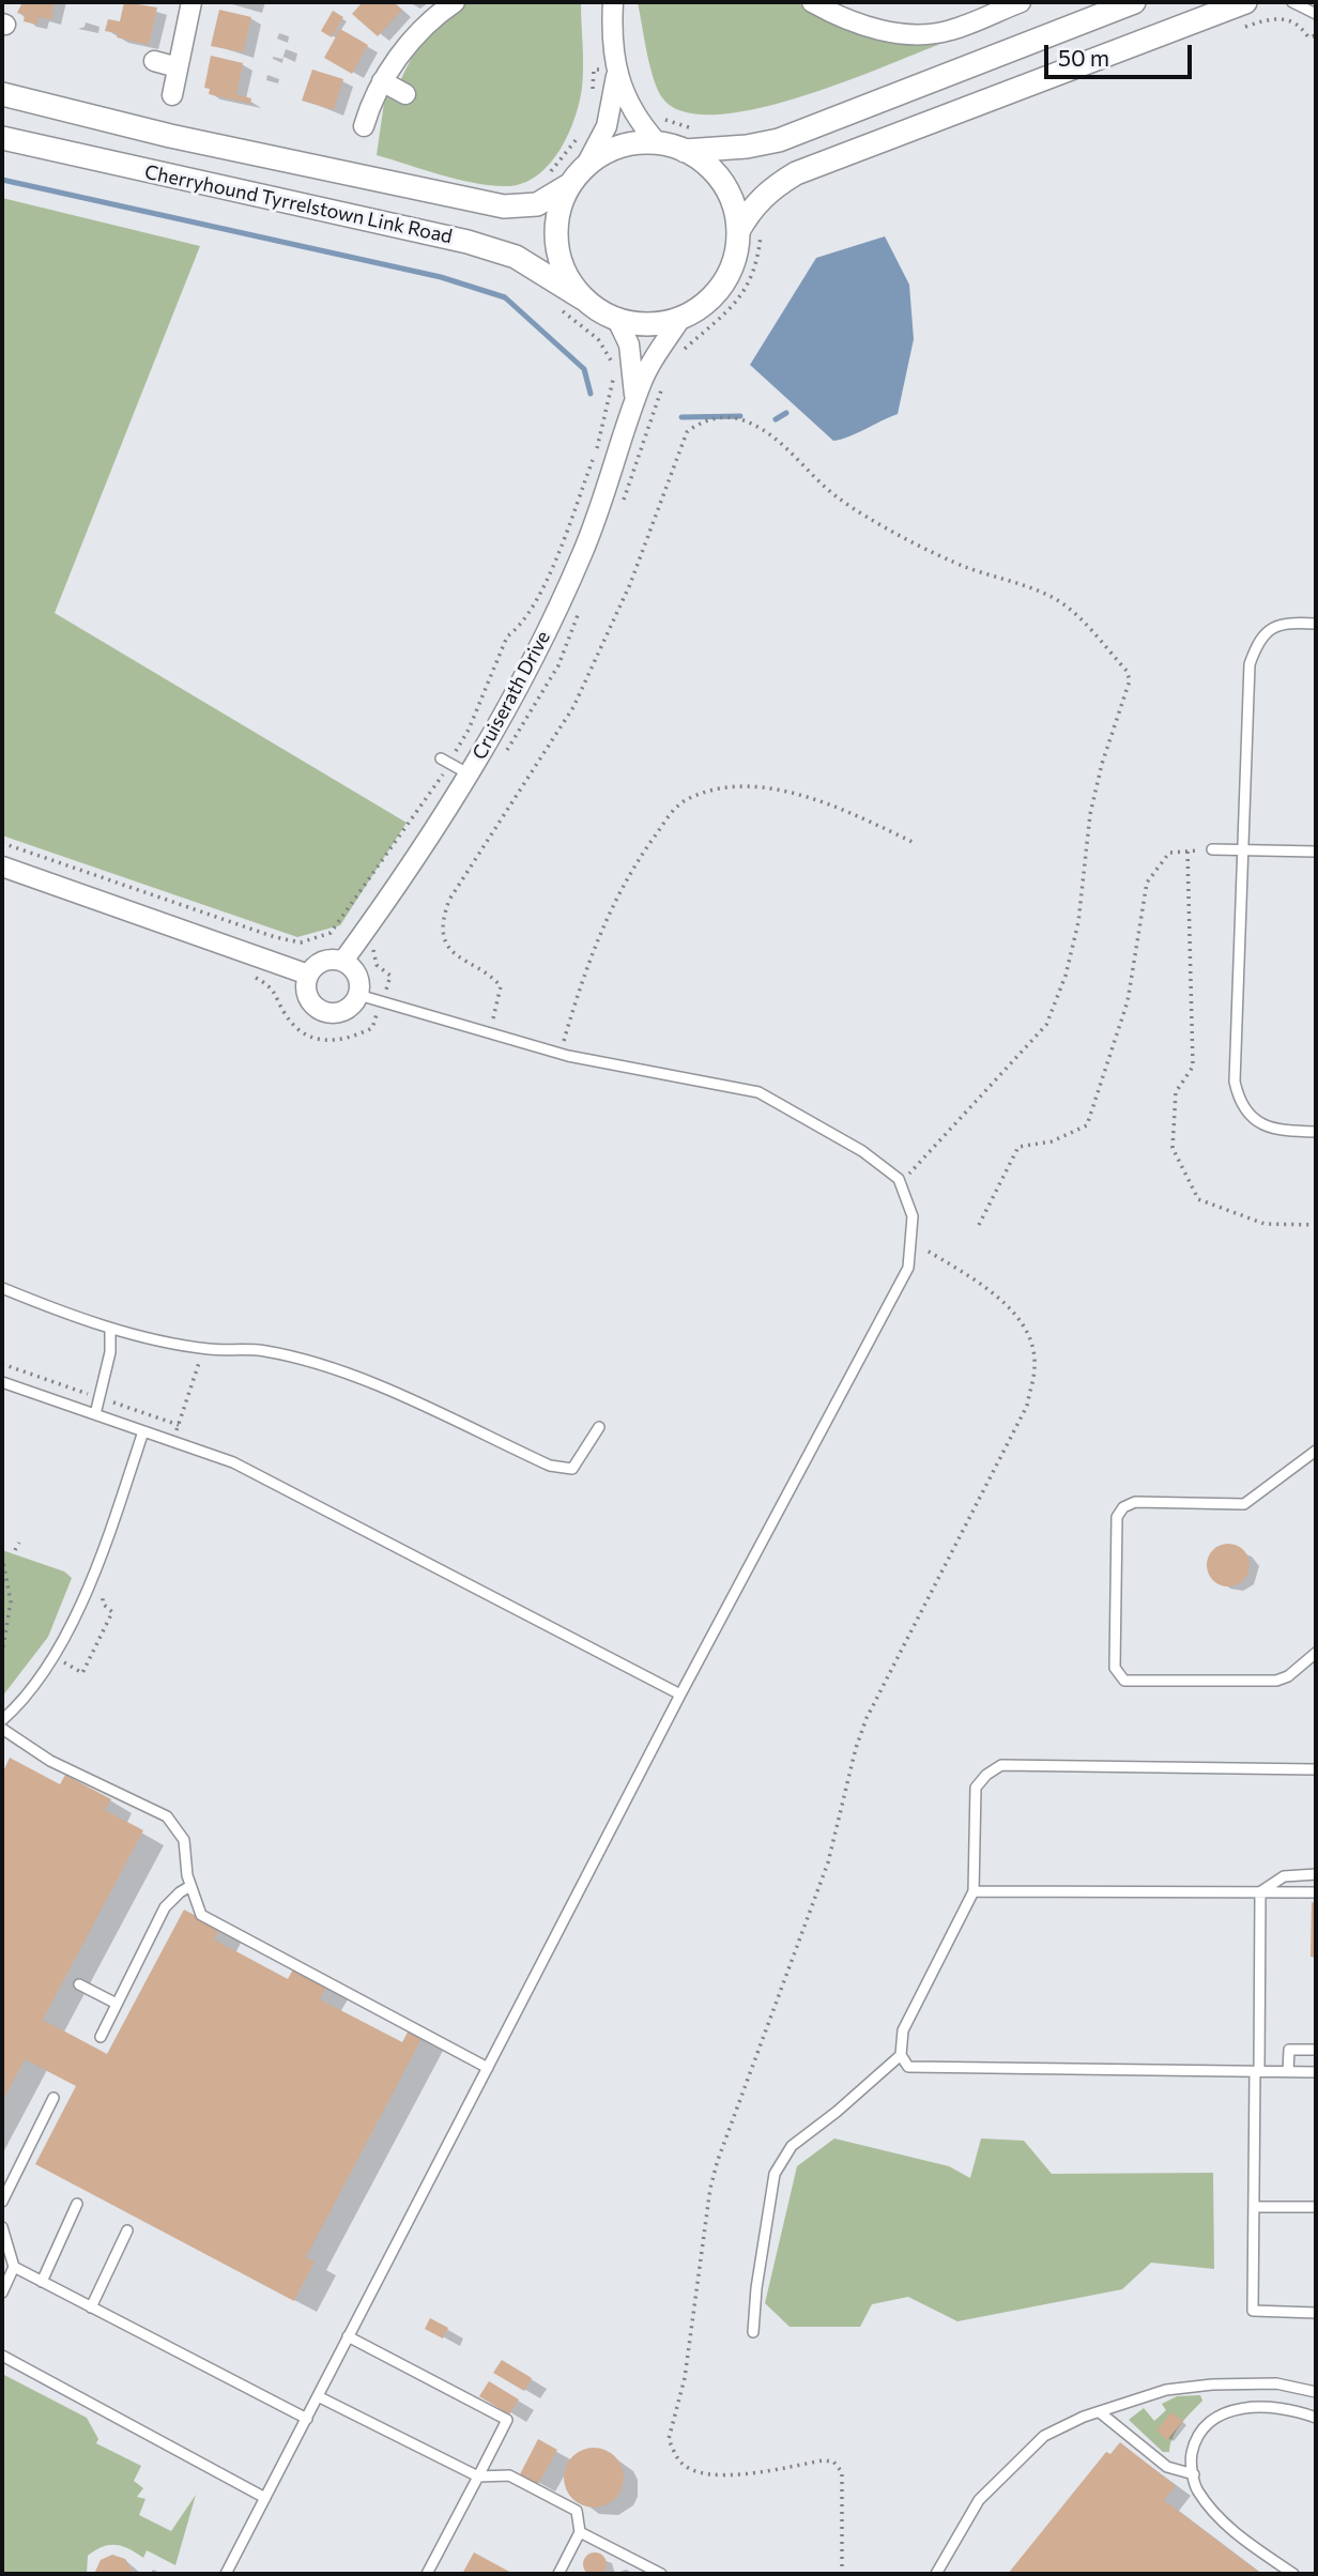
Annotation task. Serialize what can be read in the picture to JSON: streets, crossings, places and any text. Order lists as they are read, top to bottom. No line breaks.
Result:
{"streets":{"street":["Cherryhound Tyrrelstown Link Road","Cruiserath Drive"]},"crossings":[["Cherryhound Tyrrelstown Link Road","Cruiserath Drive"]],"scale_bar":"50 m"}
